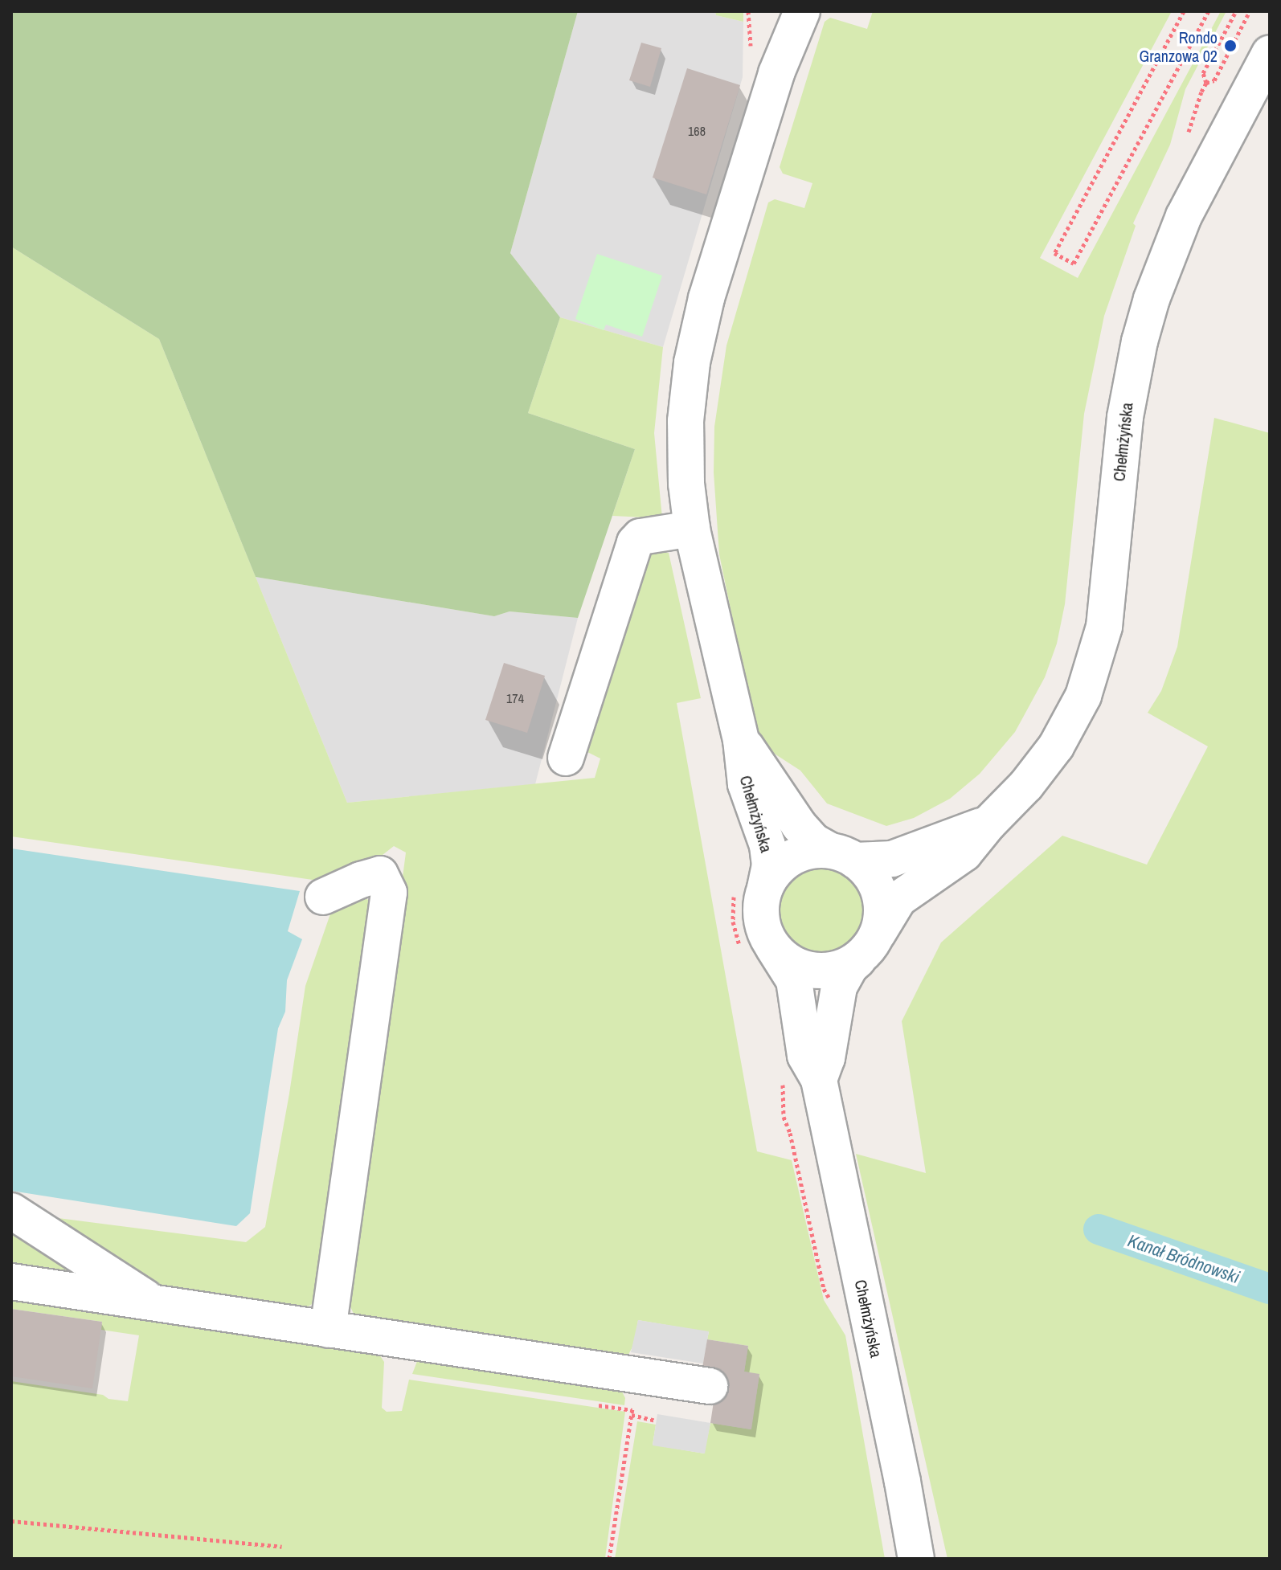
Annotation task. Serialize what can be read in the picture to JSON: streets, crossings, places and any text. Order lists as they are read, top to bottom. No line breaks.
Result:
{"streets":{"street":["Chełmżyńska"]},"water":["Kanał Bródnowski"],"places":["Rondo Granzowa 02"],"house_numbers":["168","174"]}
